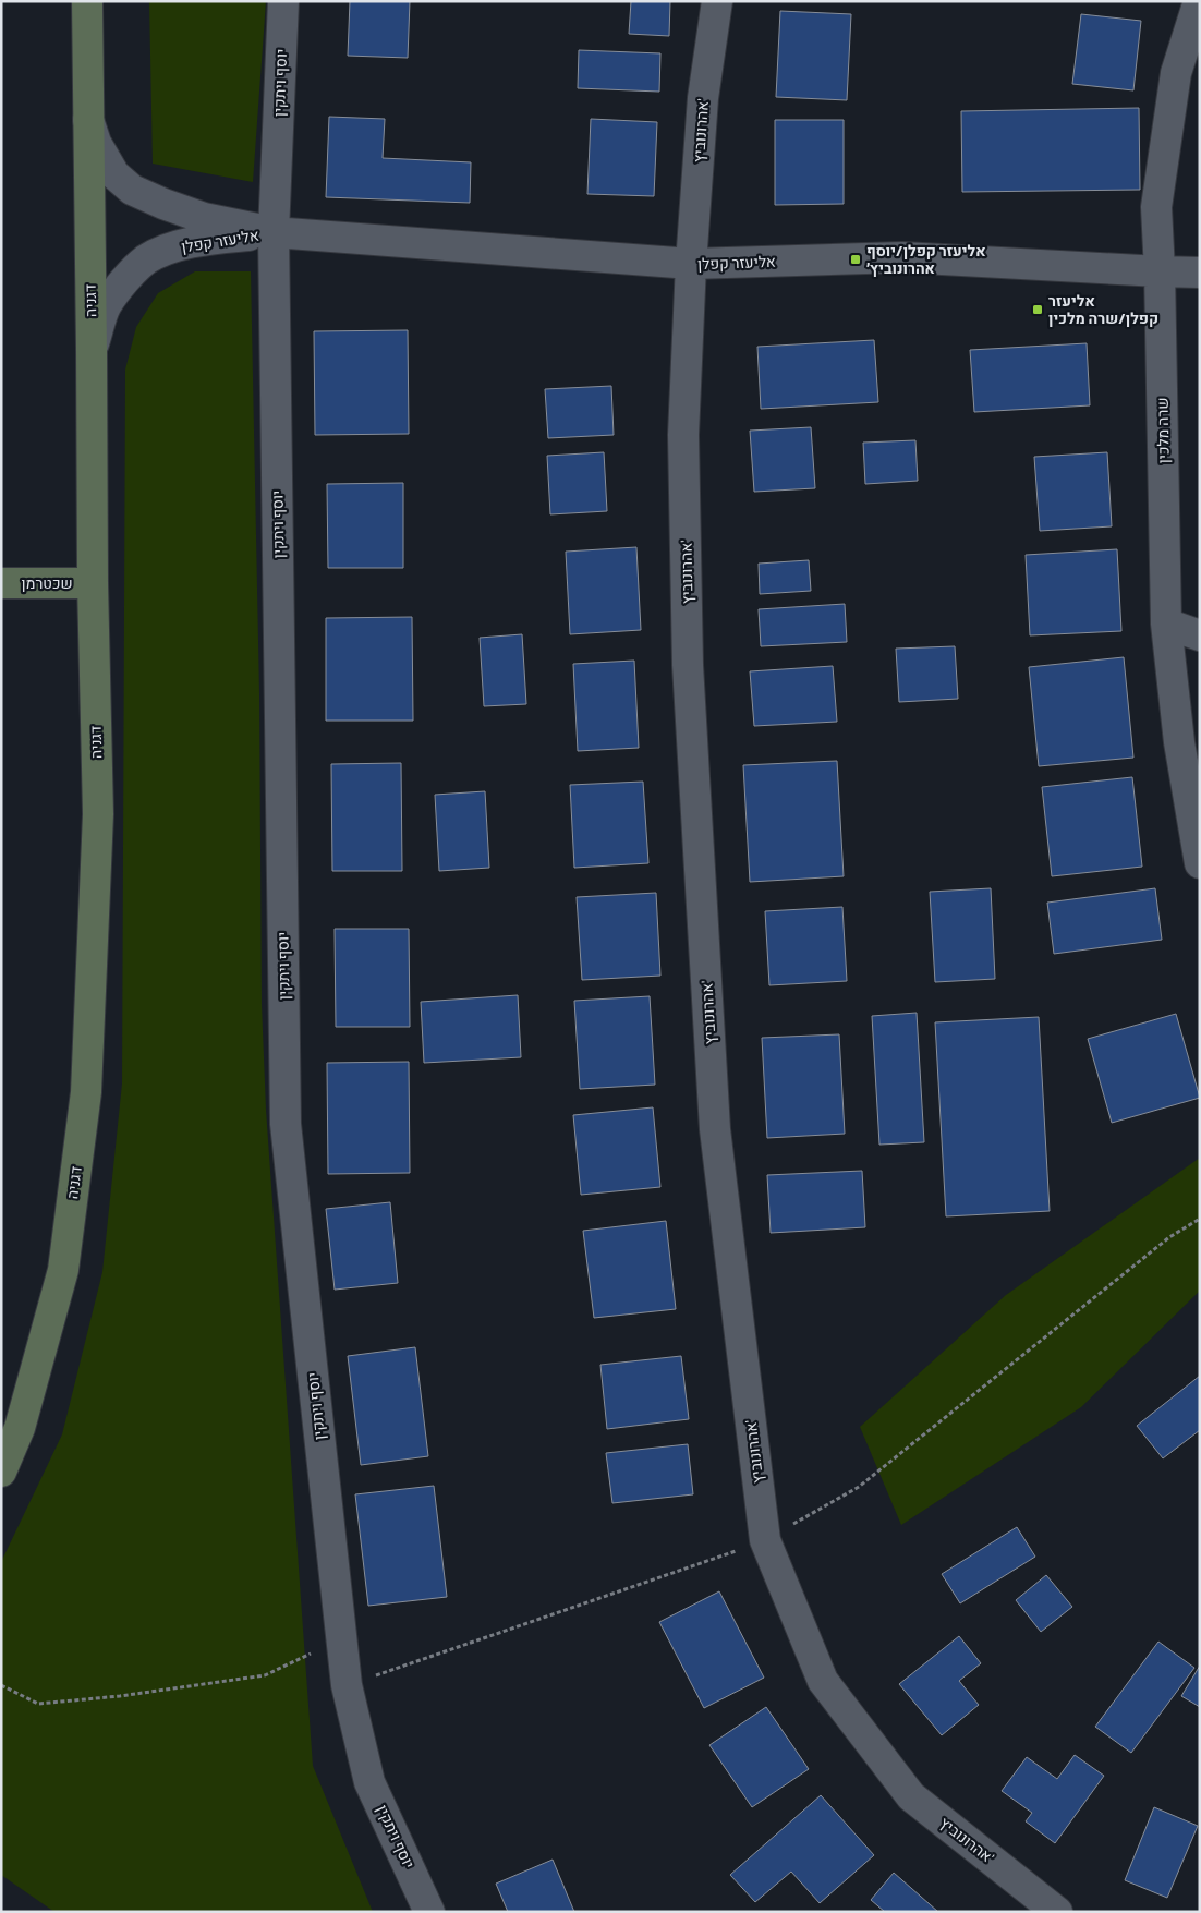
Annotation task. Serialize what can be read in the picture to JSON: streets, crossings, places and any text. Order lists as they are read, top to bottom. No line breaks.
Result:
{"streets":{"main road":["דגניה","שכטרמן"],"street":["יוסף ויתקין","אהרונוביץ'","אליעזר קפלן","שרה מלכין"]},"crossings":[["יוסף ויתקין","אליעזר קפלן"],["אהרונוביץ'","אליעזר קפלן"],["אליעזר קפלן","דגניה"],["אליעזר קפלן","שרה מלכין"],["דגניה","שכטרמן"]],"places":{"transit":["אליעזר קפלן/יוסף אהרונוביץ׳","אליעזר קפלן/שרה מלכין"]}}
